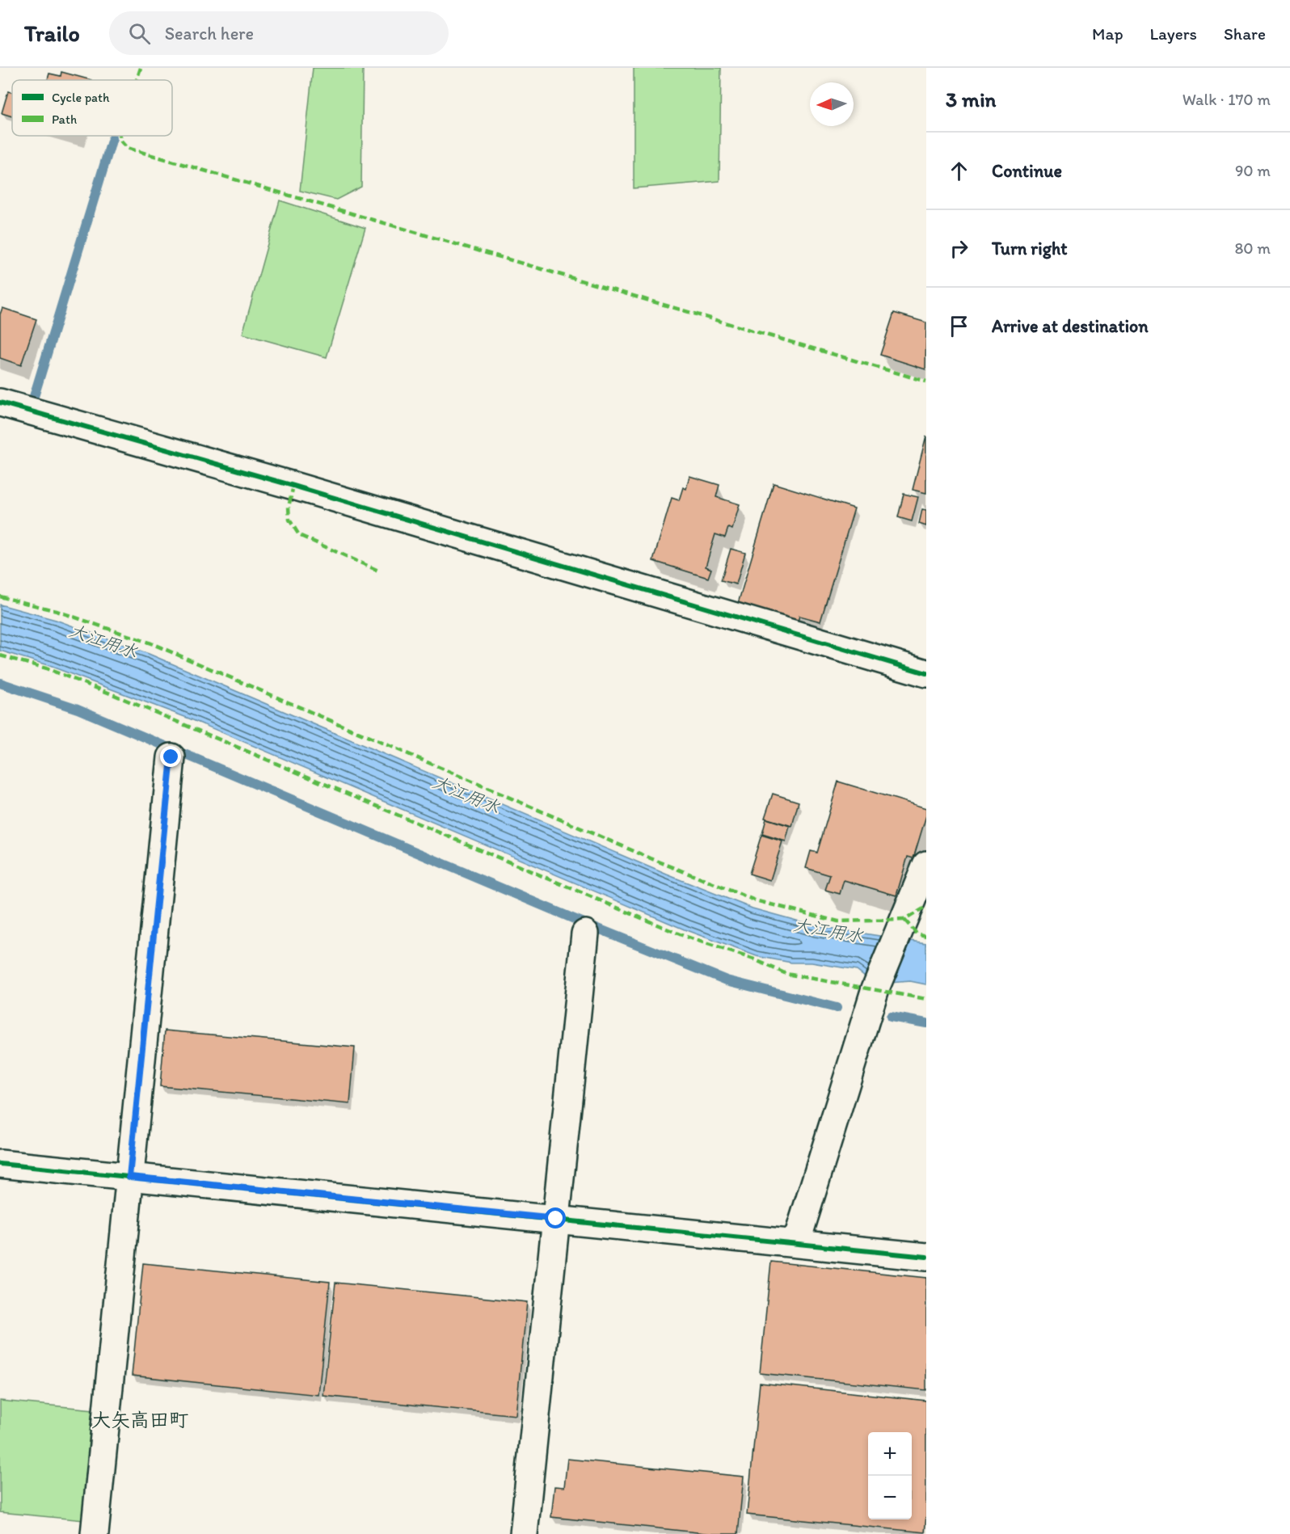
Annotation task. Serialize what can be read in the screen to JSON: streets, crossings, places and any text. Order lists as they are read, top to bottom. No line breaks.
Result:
{"districts":["大矢高田町"],"water":["大江用水"],"legend":["Cycle path","Path"],"north":"left","page":{"header":"Trailo","search":"Search here","nav":["Map","Layers","Share"],"heading":["3 min","Walk · 170 m"],"list":[["Continue","90 m"],["Turn right","80 m"],"Arrive at destination"],"map_buttons":["+","−"]}}
